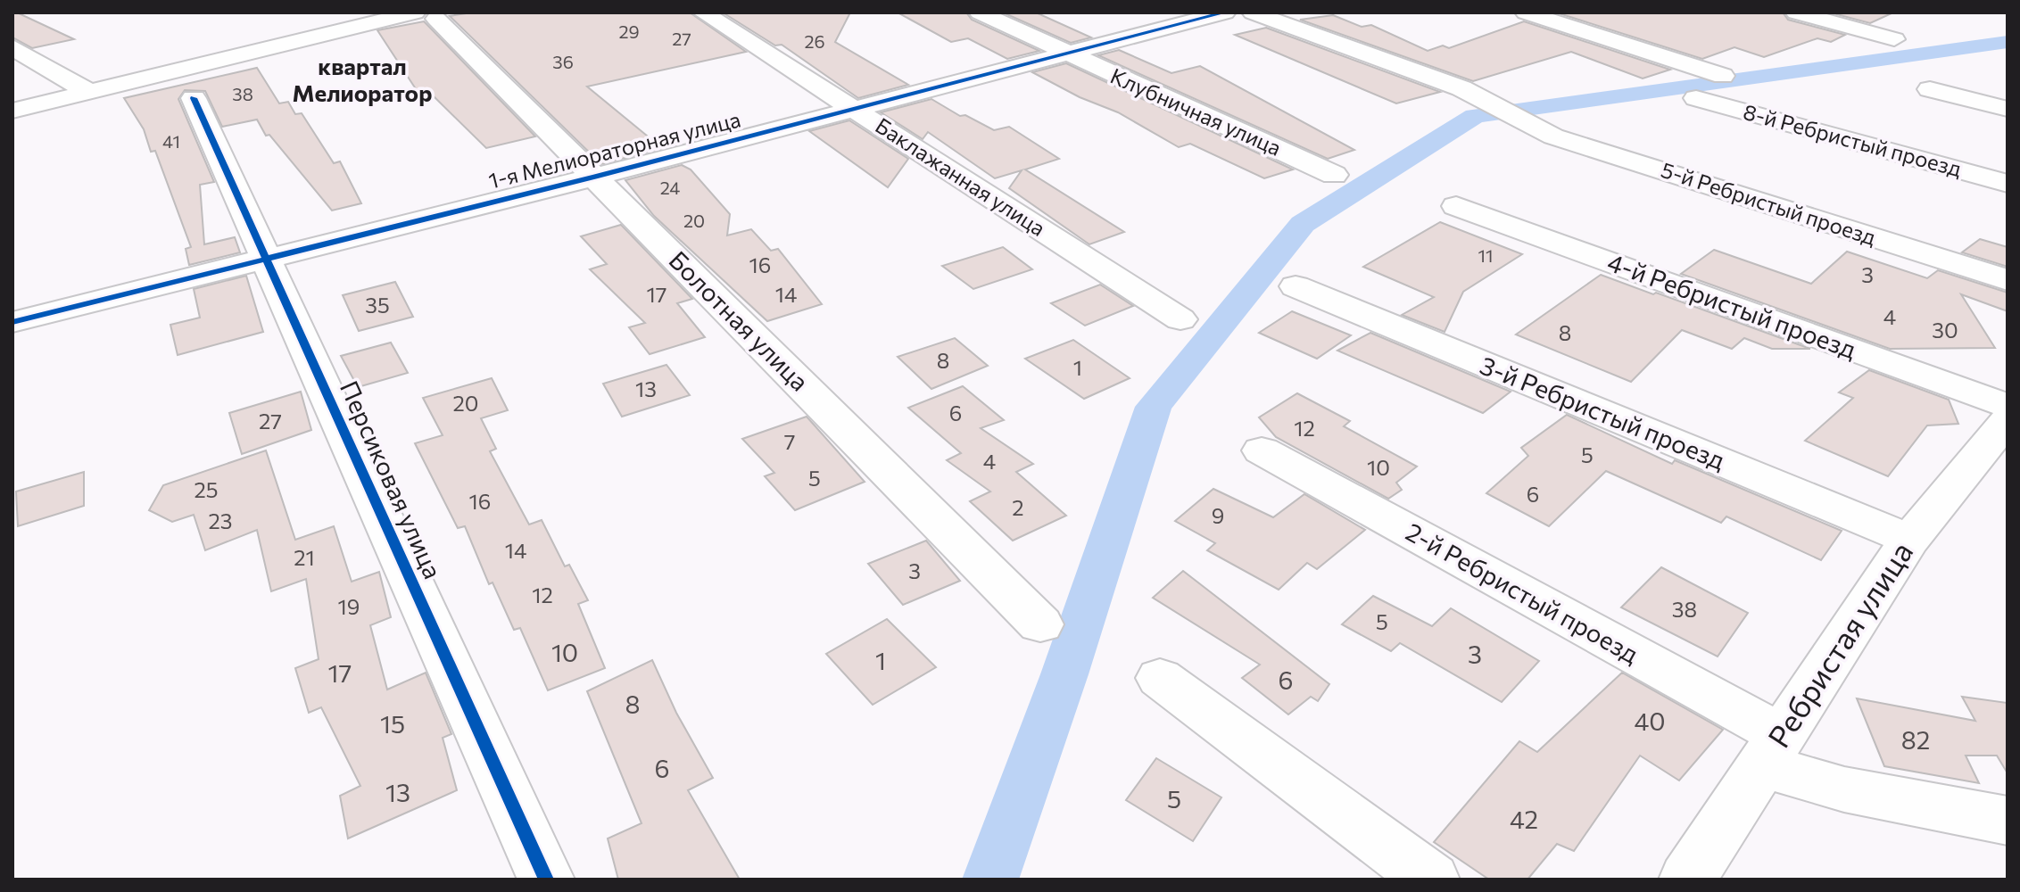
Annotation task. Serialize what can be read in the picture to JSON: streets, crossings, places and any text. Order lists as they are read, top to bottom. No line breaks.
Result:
{"streets":{"street":["Клубничная улица","8-й Ребристый проезд","1-я Мелиораторная улица","Баклажанная улица","5-й Ребристый проезд","4-й Ребристый проезд","Болотная улица","3-й Ребристый проезд","Персиковая улица","2-й Ребристый проезд","Ребристая улица"]},"crossings":[["Клубничная улица","1-я Мелиораторная улица"],["1-я Мелиораторная улица","Баклажанная улица"],["1-я Мелиораторная улица","Болотная улица"],["1-я Мелиораторная улица","Персиковая улица"],["3-й Ребристый проезд","Ребристая улица"],["2-й Ребристый проезд","Ребристая улица"]],"districts":["квартал Мелиоратор"],"house_numbers":["29","27","26","36","38","41","24","20","11","16","3","17","14","35","4","30","8","8","1","13","20","6","27","12","7","5","4","10","5","25","6","16","2","9","23","14","21","3","12","19","38","5","10","3","1","17","6","8","40","15","82","6","13","5","42"]}
